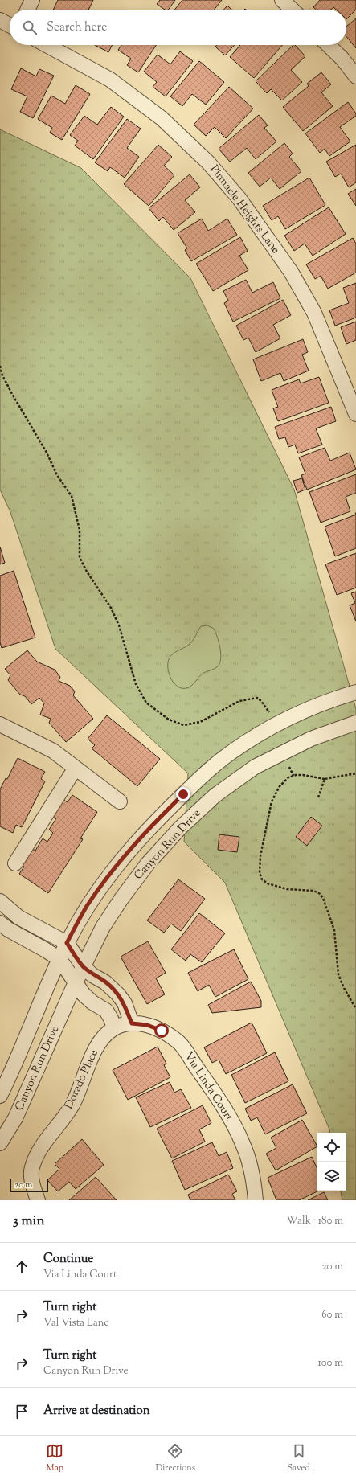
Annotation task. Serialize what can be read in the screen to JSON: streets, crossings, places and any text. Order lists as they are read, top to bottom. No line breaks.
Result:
{"streets":{"street":["Pinnacle Heights Lane","Canyon Run Drive","Dorado Place","Via Linda Court"]},"crossings":[["Dorado Place","Via Linda Court"]],"scale_bar":"20 m","page":{"search":"Search here","scale":"20 m","heading":["3 min","Walk · 180 m"],"list":[["Continue","Via Linda Court","20 m"],["Turn right","Val Vista Lane","60 m"],["Turn right","Canyon Run Drive","100 m"],"Arrive at destination"],"nav":["Map","Directions","Saved"]}}
